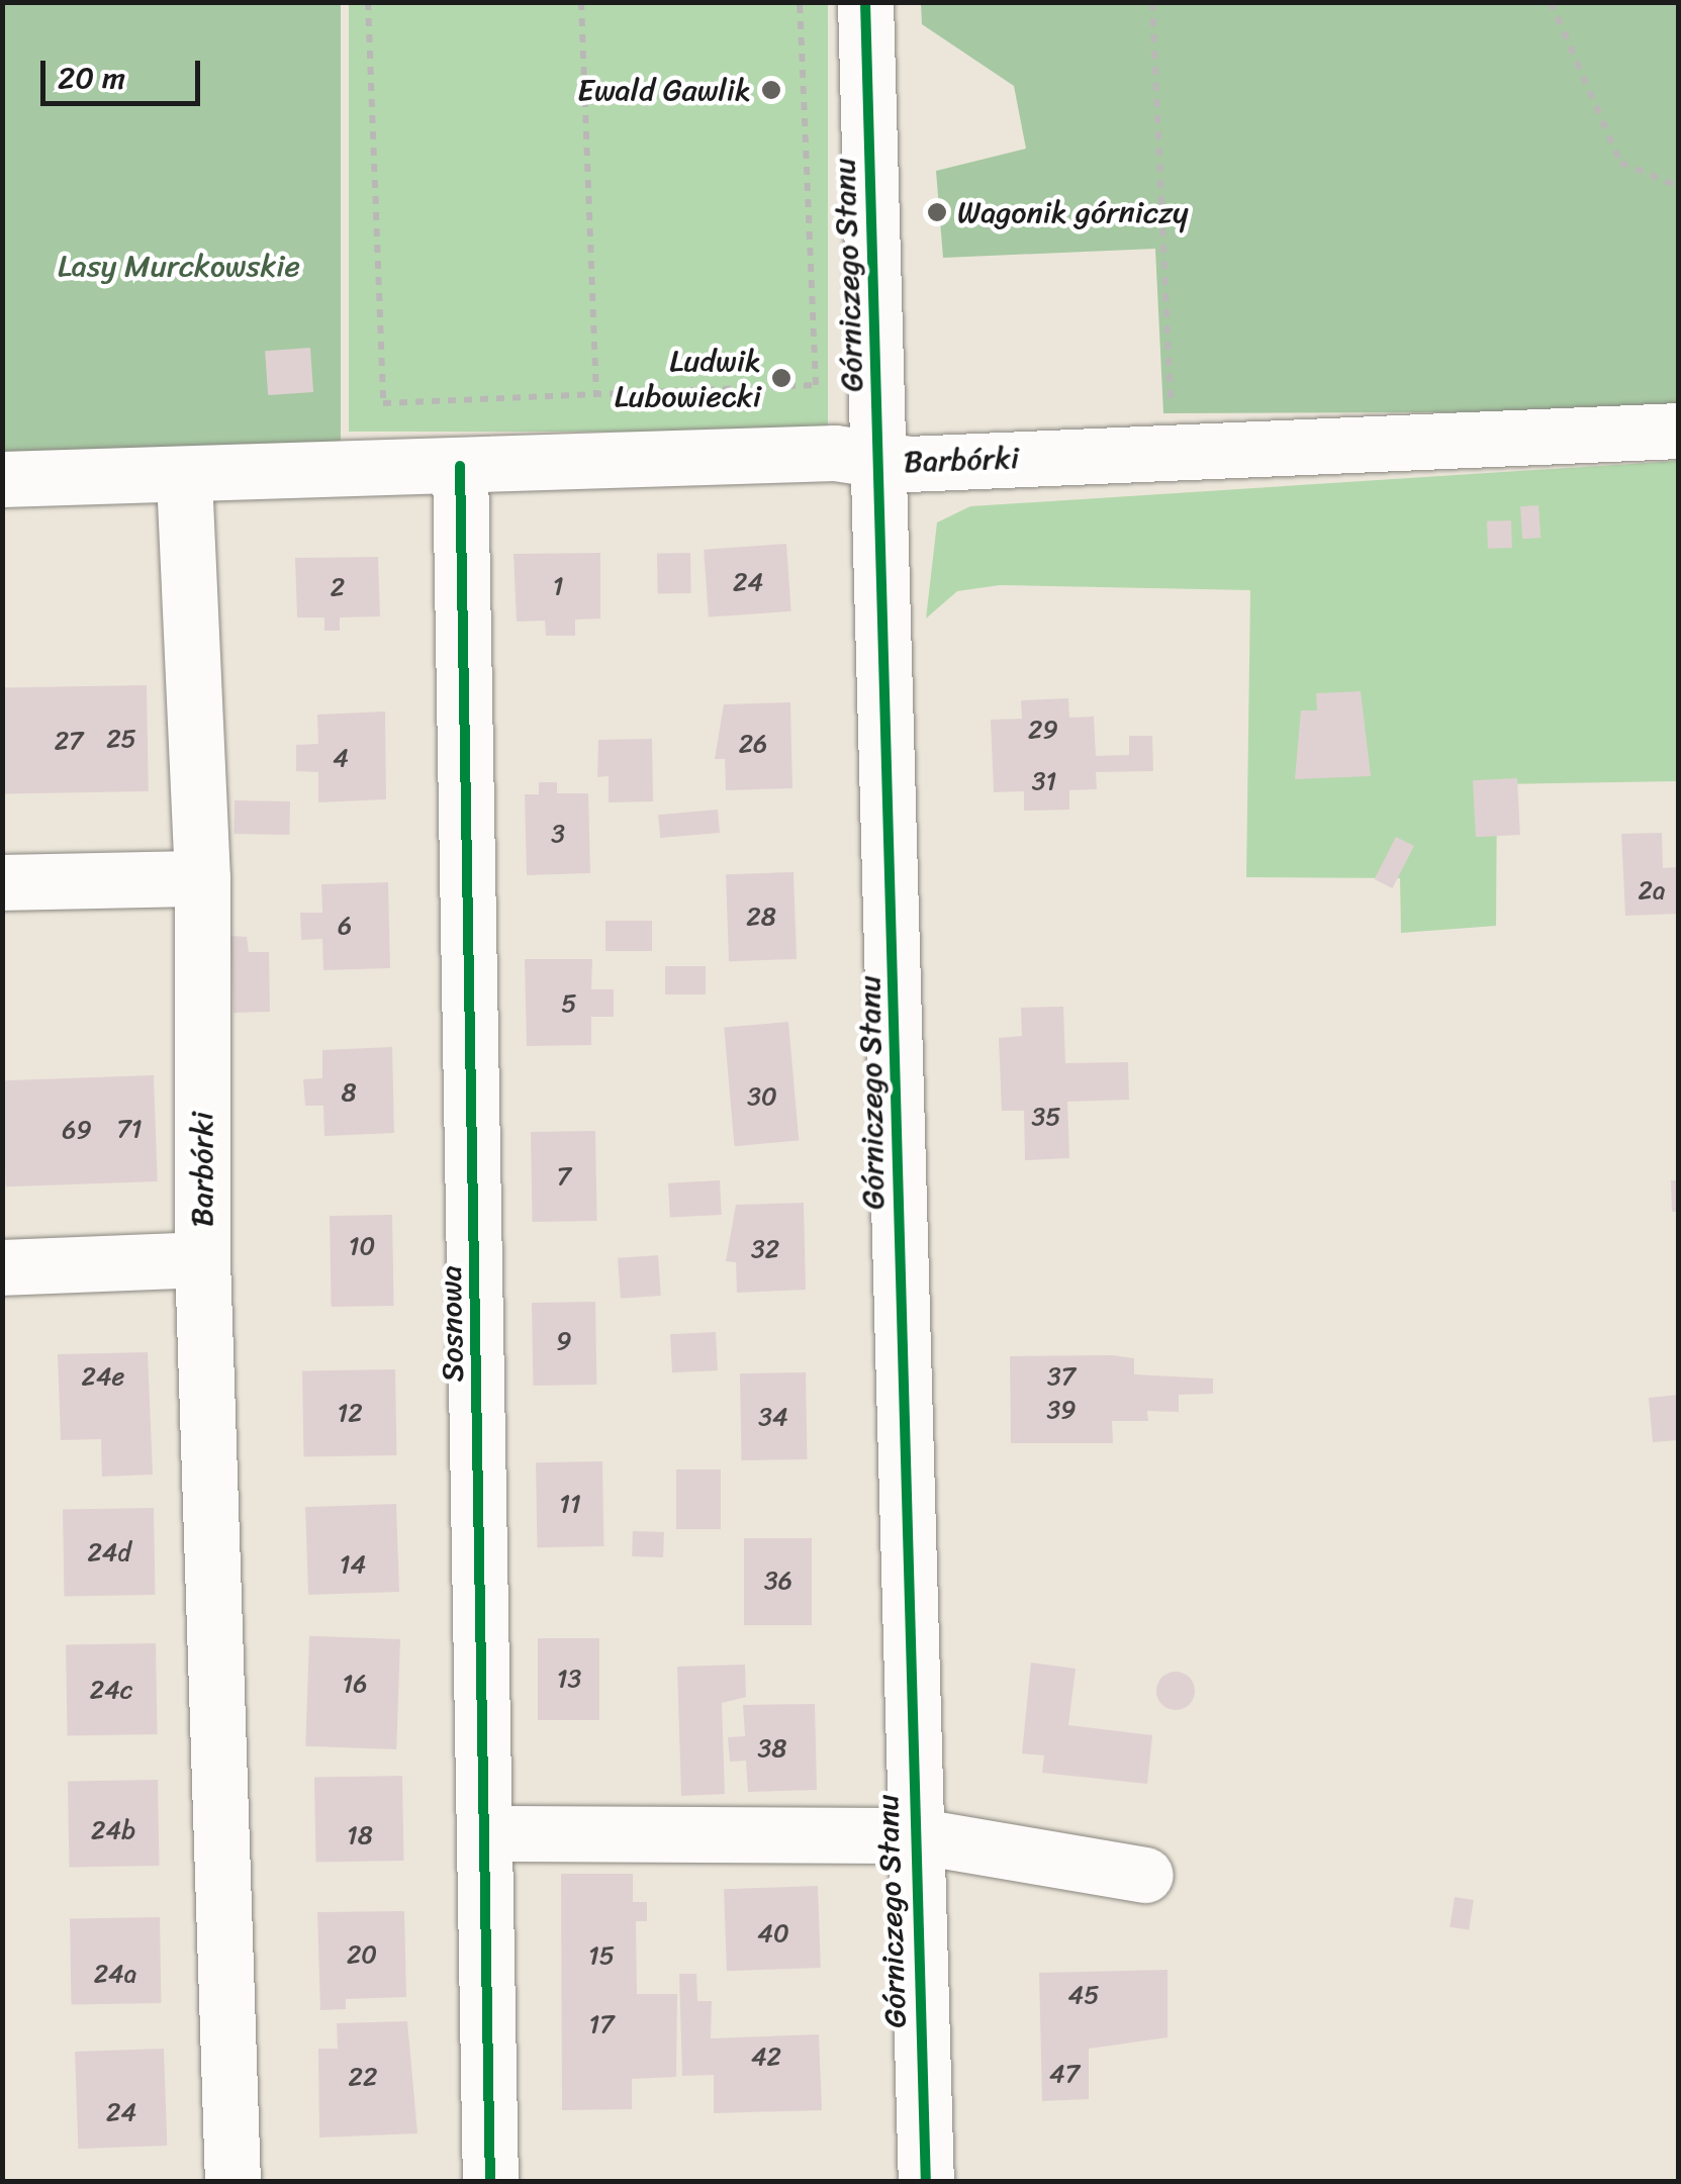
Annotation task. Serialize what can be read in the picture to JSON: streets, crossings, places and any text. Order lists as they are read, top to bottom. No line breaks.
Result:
{"streets":{"street":["Górniczego Stanu","Barbórki","Sosnowa"]},"crossings":[["Górniczego Stanu","Barbórki"],["Barbórki","Sosnowa"]],"parks":["Lasy Murckowskie"],"places":["Ewald Gawlik","Wagonik górniczy","Ludwik Lubowiecki"],"house_numbers":["24","1","2","29","25","27","26","4","31","3","2a","28","6","5","8","30","35","71","69","7","10","32","9","24e","37","39","12","34","11","24d","14","36","13","16","24c","38","24b","18","40","20","15","24a","45","17","42","47","22","24"],"scale_bar":"20 m"}
